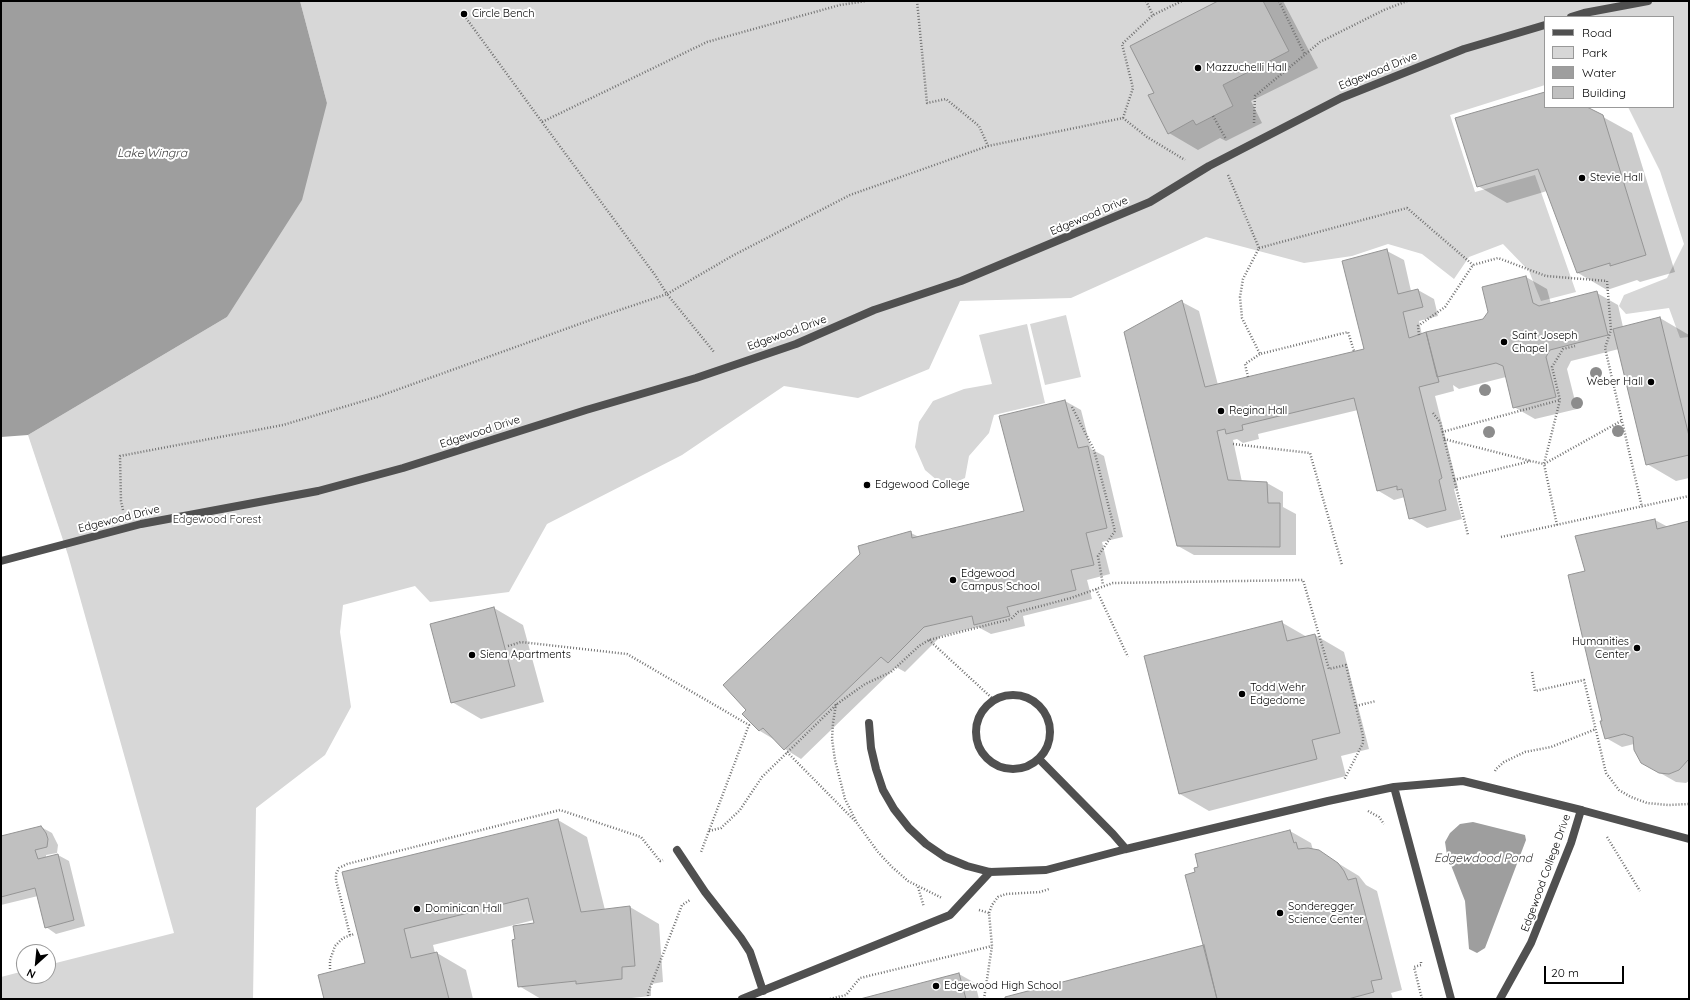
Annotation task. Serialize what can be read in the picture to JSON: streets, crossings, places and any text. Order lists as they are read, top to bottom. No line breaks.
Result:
{"streets":{"street":["Edgewood Drive","Edgewood College Drive"]},"water":["Lake Wingra","Edgewdood Pond"],"parks":["Edgewood Forest"],"places":["Circle Bench","Mazzuchelli Hall","Stevie Hall","Saint Joseph Chapel","Weber Hall","Regina Hall","Edgewood College","Edgewood Campus School","Humanities Center","Siena Apartments","Todd Wehr Edgedome","Dominican Hall","Sonderegger Science Center","Edgewood High School"],"legend":["Road","Park","Water","Building"],"scale_bar":"20 m","north":"bottom left"}
